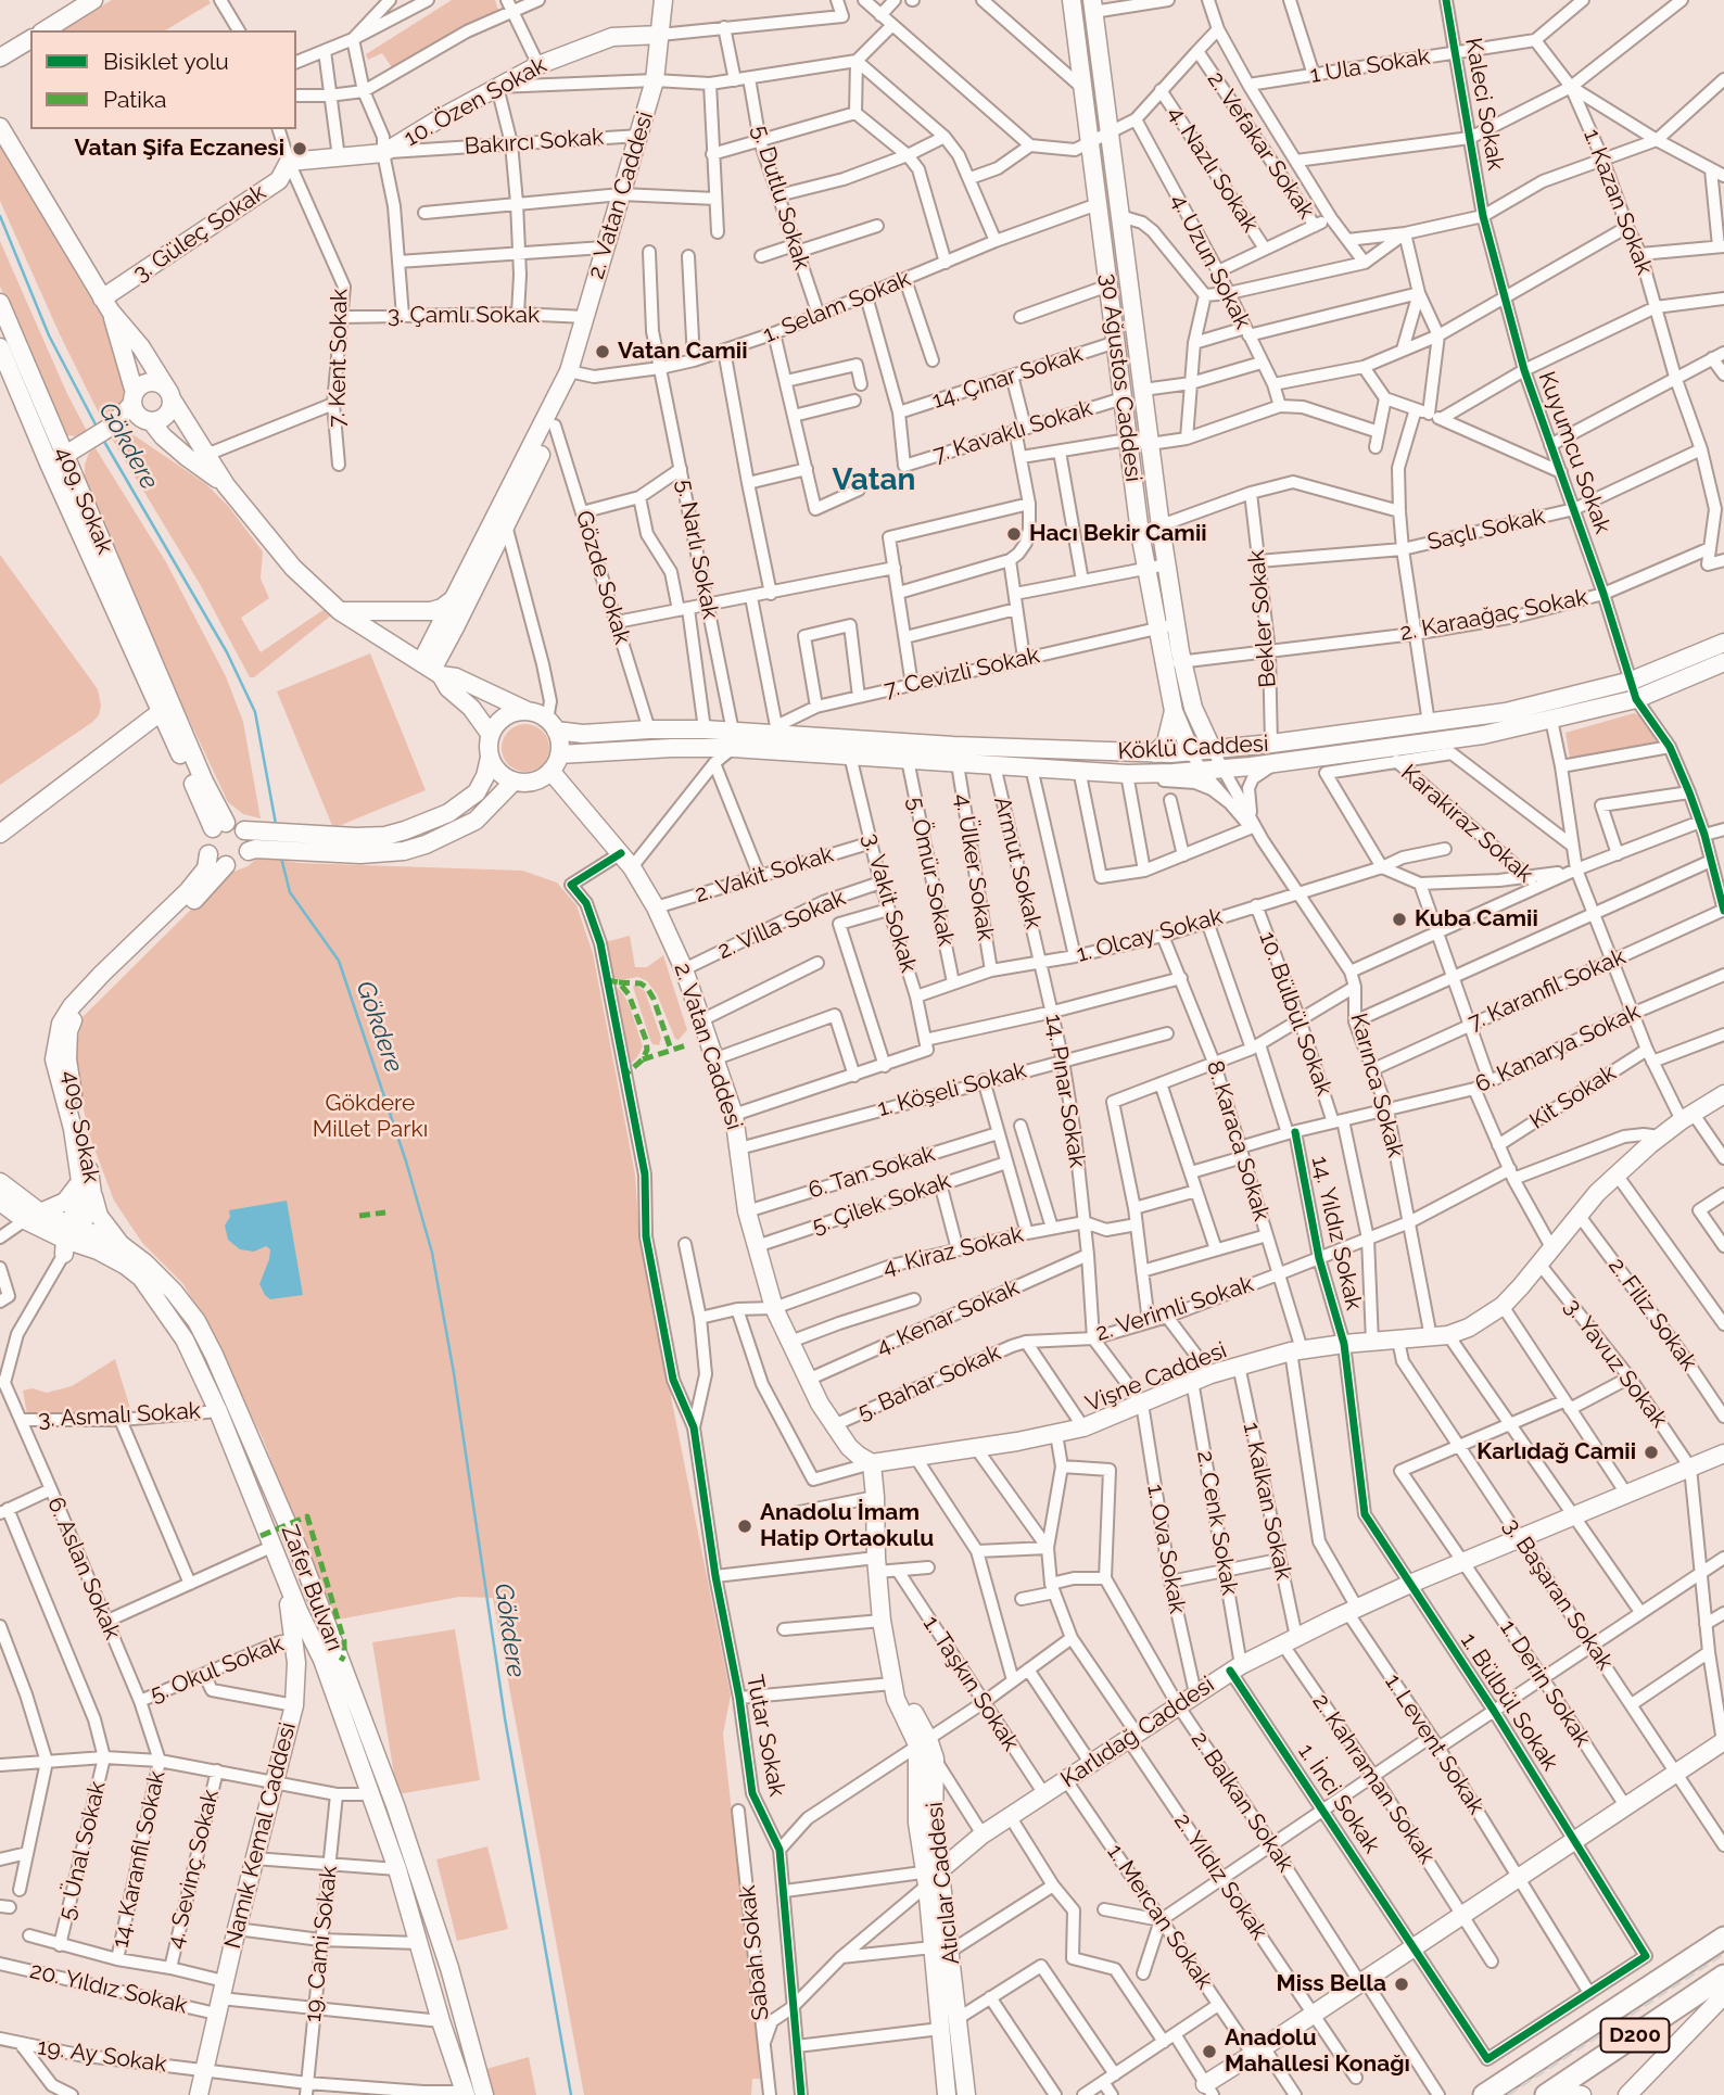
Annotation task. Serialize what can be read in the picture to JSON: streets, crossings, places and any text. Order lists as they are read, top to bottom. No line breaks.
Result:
{"streets":{"highway":["D200"],"main road":["10. Özen Sokak","2. Vatan Caddesi","3. Güleç Sokak","30 Ağustos Caddesi","409. Sokak","Köklü Caddesi","Vişne Caddesi","Zafer Bulvarı","Karlıdağ Caddesi","Namık Kemal Caddesi","Atıcılar Caddesi"],"street":["1 Ula Sokak","Kaleci Sokak","Bakırcı Sokak","2. Vefakar Sokak","4. Nazlı Sokak","5. Dutlu Sokak","1. Kazan Sokak","4. Uzun Sokak","1. Selam Sokak","3. Çamlı Sokak","7. Kent Sokak","14. Çınar Sokak","7. Kavaklı Sokak","Kuyumcu Sokak","Saçlı Sokak","5. Narlı Sokak","Gözde Sokak","2. Karaağaç Sokak","Bekler Sokak","7. Cevizli Sokak","Karakiraz Sokak","Armut Sokak","4. Ülker Sokak","5. Ömür Sokak","2. Vakit Sokak","3. Vakit Sokak","2. Villa Sokak","1. Olcay Sokak","7. Karanfil Sokak","10. Bülbül Sokak","6. Kanarya Sokak","Karınca Sokak","1. Köşeli Sokak","14. Pınar Sokak","Kit Sokak","8. Karaca Sokak","6. Tan Sokak","5. Çilek Sokak","14. Yıldız Sokak","4. Kiraz Sokak","2. Verimli Sokak","2. Filiz Sokak","4. Kenar Sokak","3. Yavuz Sokak","5. Bahar Sokak","3. Asmalı Sokak","1. Kalkan Sokak","2. Cenk Sokak","1. Ova Sokak","6. Aslan Sokak","3. Başaran Sokak","5. Okul Sokak","1. Taşkın Sokak","1. Derin Sokak","1. Bülbül Sokak","Tutar Sokak","1. Levent Sokak","2. Kahraman Sokak","1. İnci Sokak","2. Balkan Sokak","5. Ünal Sokak","14. Karanfil Sokak","4. Sevinç Sokak","2. Yıldız Sokak","1. Mercan Sokak","19. Cami Sokak","Sabah Sokak","20. Yıldız Sokak","19. Ay Sokak"]},"crossings":[["1 Ula Sokak","Kaleci Sokak"],["1 Ula Sokak","1. Kazan Sokak"],["10. Özen Sokak","Bakırcı Sokak"],["10. Özen Sokak","2. Vatan Caddesi"],["10. Özen Sokak","3. Güleç Sokak"],["10. Özen Sokak","7. Kent Sokak"],["Kaleci Sokak","Kuyumcu Sokak"],["Bakırcı Sokak","2. Vatan Caddesi"],["2. Vatan Caddesi","1. Selam Sokak"],["2. Vatan Caddesi","3. Çamlı Sokak"],["2. Vatan Caddesi","Gözde Sokak"],["2. Vatan Caddesi","Köklü Caddesi"],["2. Vatan Caddesi","2. Vakit Sokak"],["2. Vatan Caddesi","2. Villa Sokak"],["2. Vatan Caddesi","1. Köşeli Sokak"],["2. Vatan Caddesi","6. Tan Sokak"],["2. Vatan Caddesi","5. Çilek Sokak"],["2. Vatan Caddesi","4. Kiraz Sokak"],["2. Vatan Caddesi","4. Kenar Sokak"],["2. Vatan Caddesi","Vişne Caddesi"],["2. Vatan Caddesi","5. Bahar Sokak"],["2. Vatan Caddesi","Atıcılar Caddesi"],["5. Dutlu Sokak","1. Selam Sokak"],["1. Kazan Sokak","Saçlı Sokak"],["3. Güleç Sokak","7. Kent Sokak"],["1. Selam Sokak","30 Ağustos Caddesi"],["1. Selam Sokak","5. Narlı Sokak"],["3. Çamlı Sokak","7. Kent Sokak"],["14. Çınar Sokak","30 Ağustos Caddesi"],["14. Çınar Sokak","7. Kavaklı Sokak"],["30 Ağustos Caddesi","7. Kavaklı Sokak"],["30 Ağustos Caddesi","2. Karaağaç Sokak"],["30 Ağustos Caddesi","7. Cevizli Sokak"],["30 Ağustos Caddesi","Köklü Caddesi"],["Kuyumcu Sokak","Saçlı Sokak"],["Kuyumcu Sokak","2. Karaağaç Sokak"],["Kuyumcu Sokak","Köklü Caddesi"],["409. Sokak","Zafer Bulvarı"],["Saçlı Sokak","Bekler Sokak"],["5. Narlı Sokak","Köklü Caddesi"],["Gözde Sokak","Köklü Caddesi"],["2. Karaağaç Sokak","Bekler Sokak"],["Bekler Sokak","Köklü Caddesi"],["7. Cevizli Sokak","Köklü Caddesi"],["Köklü Caddesi","Armut Sokak"],["Köklü Caddesi","4. Ülker Sokak"],["Köklü Caddesi","5. Ömür Sokak"],["Köklü Caddesi","3. Vakit Sokak"],["Armut Sokak","1. Olcay Sokak"],["Armut Sokak","14. Pınar Sokak"],["4. Ülker Sokak","1. Olcay Sokak"],["5. Ömür Sokak","1. Olcay Sokak"],["2. Vakit Sokak","3. Vakit Sokak"],["3. Vakit Sokak","2. Villa Sokak"],["3. Vakit Sokak","1. Olcay Sokak"],["1. Olcay Sokak","10. Bülbül Sokak"],["1. Olcay Sokak","Karınca Sokak"],["1. Olcay Sokak","14. Pınar Sokak"],["1. Olcay Sokak","8. Karaca Sokak"],["1. Olcay Sokak","14. Yıldız Sokak"],["7. Karanfil Sokak","Karınca Sokak"],["10. Bülbül Sokak","6. Kanarya Sokak"],["10. Bülbül Sokak","2. Verimli Sokak"],["10. Bülbül Sokak","Vişne Caddesi"],["6. Kanarya Sokak","Karınca Sokak"],["6. Kanarya Sokak","8. Karaca Sokak"],["6. Kanarya Sokak","14. Yıldız Sokak"],["Karınca Sokak","2. Verimli Sokak"],["Karınca Sokak","Vişne Caddesi"],["1. Köşeli Sokak","14. Pınar Sokak"],["14. Pınar Sokak","4. Kiraz Sokak"],["14. Pınar Sokak","2. Verimli Sokak"],["14. Pınar Sokak","4. Kenar Sokak"],["8. Karaca Sokak","2. Verimli Sokak"],["8. Karaca Sokak","Vişne Caddesi"],["8. Karaca Sokak","1. Levent Sokak"],["14. Yıldız Sokak","2. Verimli Sokak"],["14. Yıldız Sokak","Vişne Caddesi"],["14. Yıldız Sokak","1. Bülbül Sokak"],["14. Yıldız Sokak","Karlıdağ Caddesi"],["2. Verimli Sokak","Vişne Caddesi"],["2. Verimli Sokak","5. Bahar Sokak"],["2. Filiz Sokak","Vişne Caddesi"],["3. Yavuz Sokak","Vişne Caddesi"],["3. Yavuz Sokak","Karlıdağ Caddesi"],["Vişne Caddesi","1. Kalkan Sokak"],["Vişne Caddesi","2. Cenk Sokak"],["Vişne Caddesi","1. Ova Sokak"],["Vişne Caddesi","3. Başaran Sokak"],["Vişne Caddesi","1. Levent Sokak"],["Vişne Caddesi","2. Yıldız Sokak"],["Vişne Caddesi","Atıcılar Caddesi"],["3. Asmalı Sokak","6. Aslan Sokak"],["3. Asmalı Sokak","Zafer Bulvarı"],["1. Kalkan Sokak","Karlıdağ Caddesi"],["1. Kalkan Sokak","2. Kahraman Sokak"],["2. Cenk Sokak","Karlıdağ Caddesi"],["2. Cenk Sokak","1. İnci Sokak"],["1. Ova Sokak","Karlıdağ Caddesi"],["6. Aslan Sokak","5. Okul Sokak"],["6. Aslan Sokak","14. Karanfil Sokak"],["Zafer Bulvarı","Namık Kemal Caddesi"],["Zafer Bulvarı","19. Ay Sokak"],["3. Başaran Sokak","1. Derin Sokak"],["3. Başaran Sokak","Karlıdağ Caddesi"],["5. Okul Sokak","Namık Kemal Caddesi"],["1. Taşkın Sokak","Karlıdağ Caddesi"],["1. Derin Sokak","Karlıdağ Caddesi"],["1. Bülbül Sokak","Karlıdağ Caddesi"],["1. Bülbül Sokak","1. Levent Sokak"],["1. Bülbül Sokak","1. İnci Sokak"],["Karlıdağ Caddesi","1. Levent Sokak"],["Karlıdağ Caddesi","2. Kahraman Sokak"],["Karlıdağ Caddesi","1. İnci Sokak"],["Karlıdağ Caddesi","2. Balkan Sokak"],["Karlıdağ Caddesi","2. Yıldız Sokak"],["Karlıdağ Caddesi","Atıcılar Caddesi"],["Karlıdağ Caddesi","1. Mercan Sokak"],["1. Levent Sokak","1. İnci Sokak"],["Namık Kemal Caddesi","20. Yıldız Sokak"],["Namık Kemal Caddesi","19. Ay Sokak"],["19. Cami Sokak","19. Ay Sokak"]],"districts":["Vatan"],"water":["Gökdere"],"parks":["Gökdere Millet Parkı"],"places":["Vatan Şifa Eczanesi","Vatan Camii","Hacı Bekir Camii","Kuba Camii","Karlıdağ Camii","Anadolu İmam Hatip Ortaokulu","Miss Bella","Anadolu Mahallesi Konağı"],"legend":["Bisiklet yolu","Patika"]}
